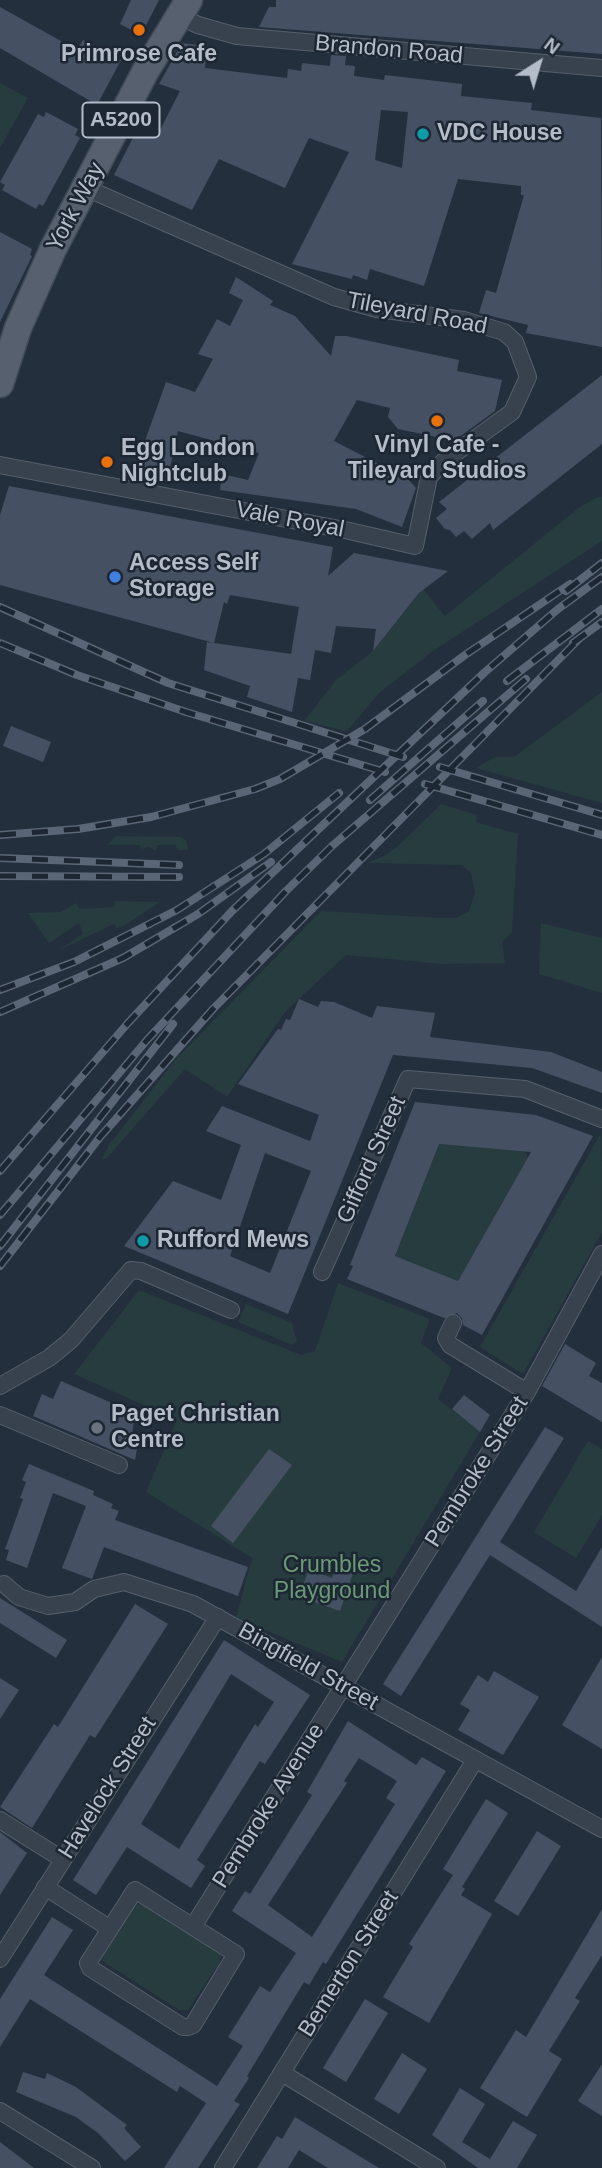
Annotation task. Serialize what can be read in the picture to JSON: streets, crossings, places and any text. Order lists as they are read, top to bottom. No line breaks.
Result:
{"streets":{"main road":["A5200","York Way"],"street":["Brandon Road","Tileyard Road","Vale Royal","Gifford Street","Pembroke Street","Bingfield Street","Havelock Street","Pembroke Avenue","Bemerton Street"]},"crossings":[["Brandon Road","York Way"],["York Way","Tileyard Road"],["Tileyard Road","Vale Royal"],["Pembroke Street","Bingfield Street"],["Pembroke Street","Pembroke Avenue"],["Bingfield Street","Havelock Street"],["Bingfield Street","Pembroke Avenue"],["Bingfield Street","Bemerton Street"]],"parks":["Crumbles Playground"],"places":["Primrose Cafe","VDC House","Vinyl Cafe - Tileyard Studios","Egg London Nightclub","Access Self Storage","Rufford Mews","Paget Christian Centre"],"north":"top right"}
